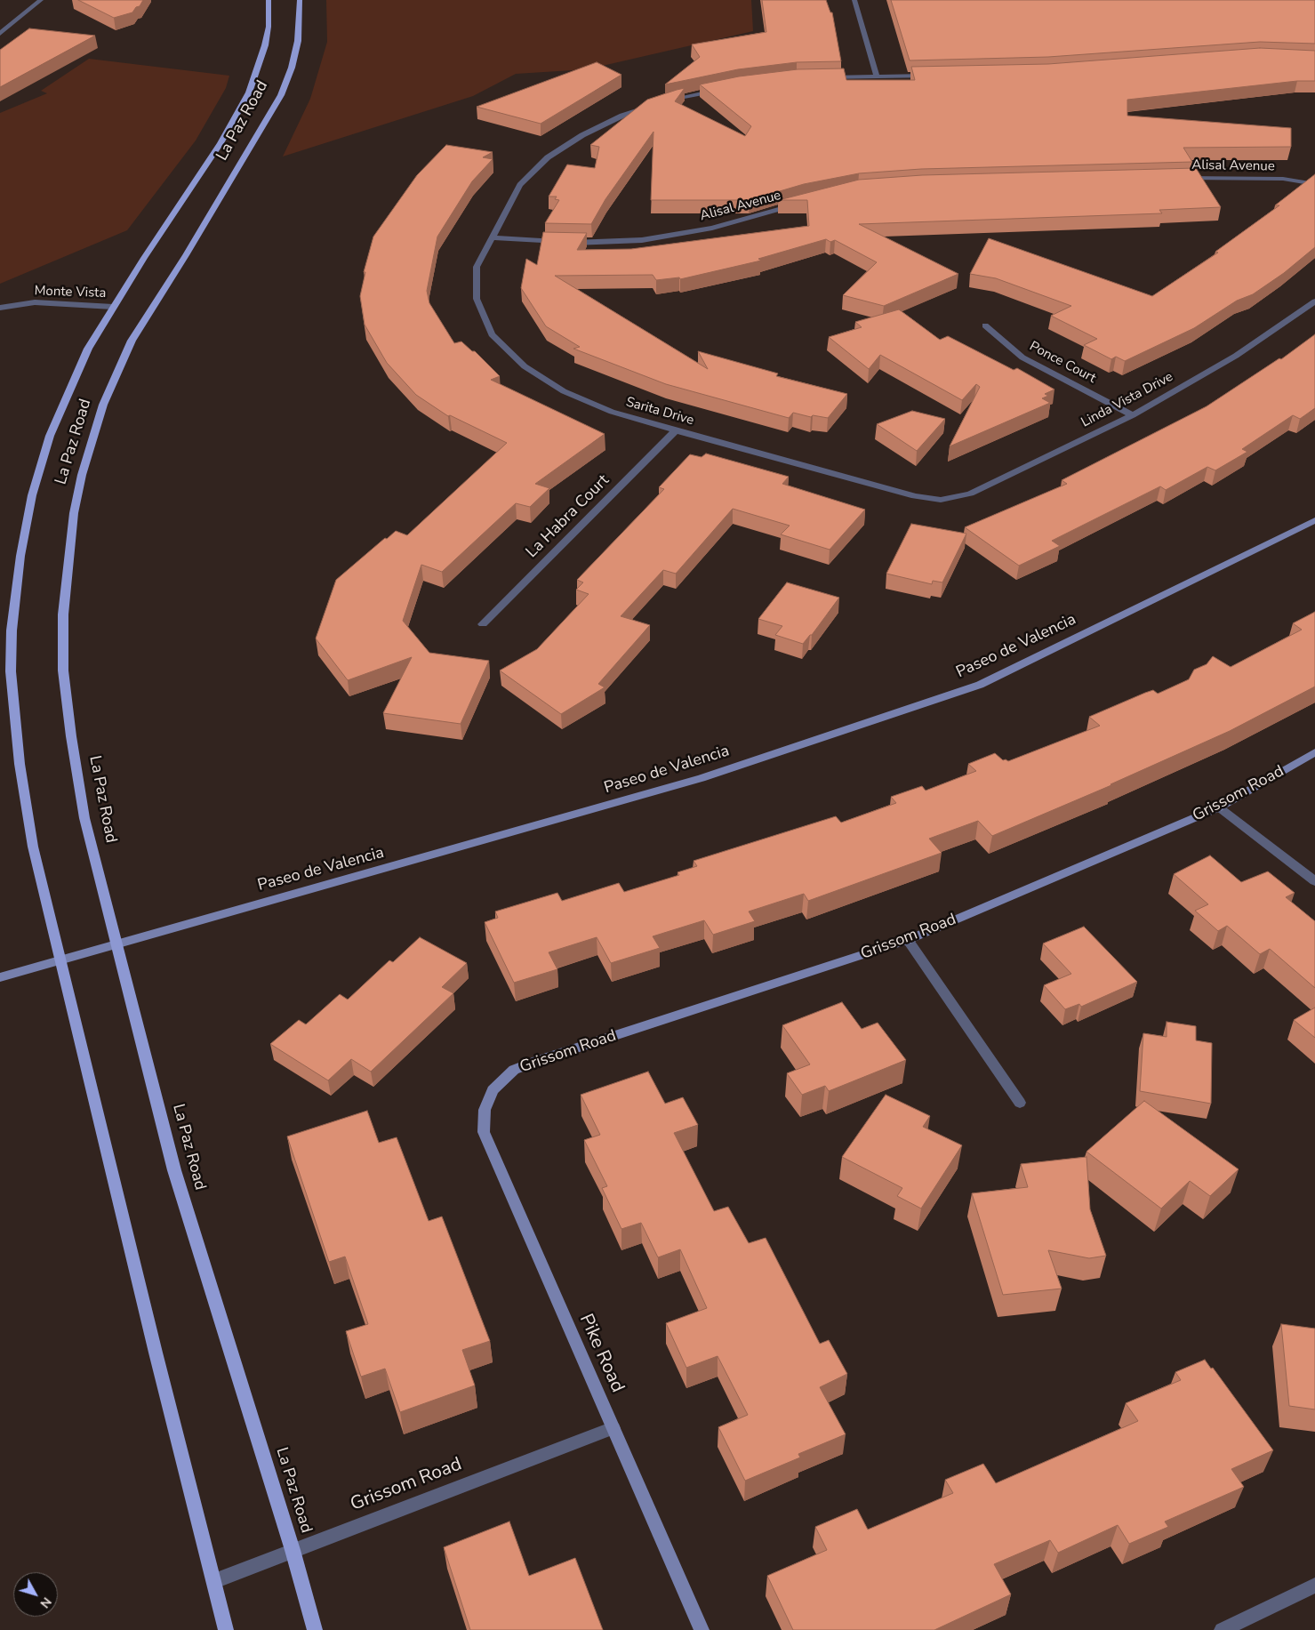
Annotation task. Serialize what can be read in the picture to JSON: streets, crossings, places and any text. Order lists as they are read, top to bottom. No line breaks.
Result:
{"streets":{"main road":["La Paz Road","Paseo de Valencia","Grissom Road","Pike Road"],"street":["Alisal Avenue","Monte Vista","Ponce Court","Linda Vista Drive","Sarita Drive","La Habra Court"]},"crossings":[["La Paz Road","Monte Vista"],["La Paz Road","Paseo de Valencia"],["La Paz Road","Grissom Road"],["Alisal Avenue","Sarita Drive"],["Ponce Court","Linda Vista Drive"],["Linda Vista Drive","Sarita Drive"],["Sarita Drive","La Habra Court"],["Grissom Road","Pike Road"]],"north":"bottom right"}
